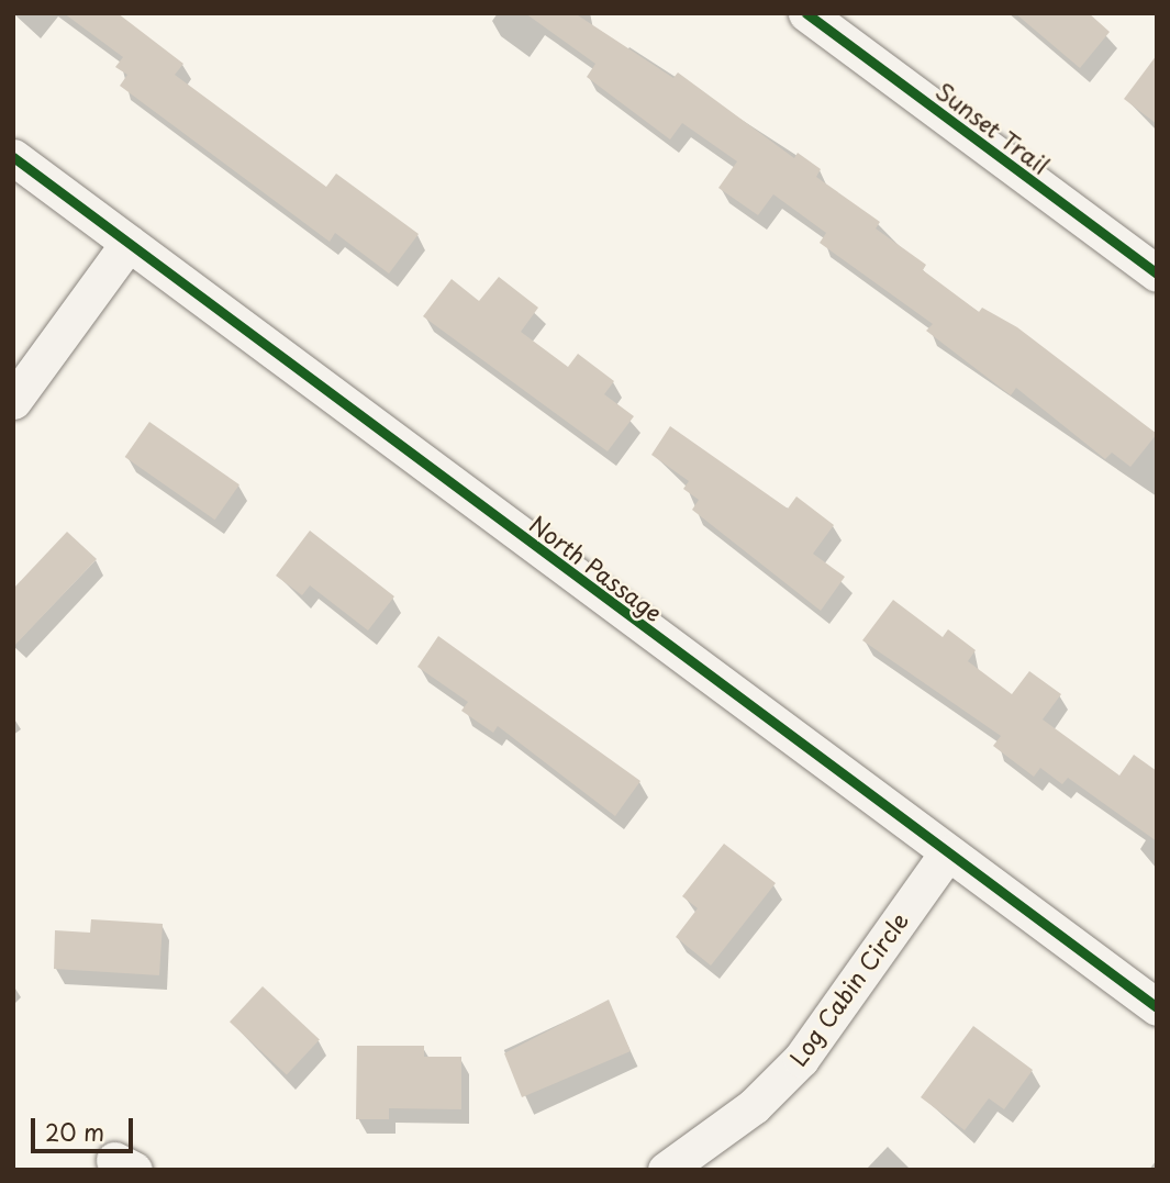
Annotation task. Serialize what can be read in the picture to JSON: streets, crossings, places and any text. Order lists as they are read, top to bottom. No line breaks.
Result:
{"streets":{"street":["Sunset Trail","North Passage","Log Cabin Circle"]},"crossings":[["North Passage","Log Cabin Circle"]],"scale_bar":"20 m"}
